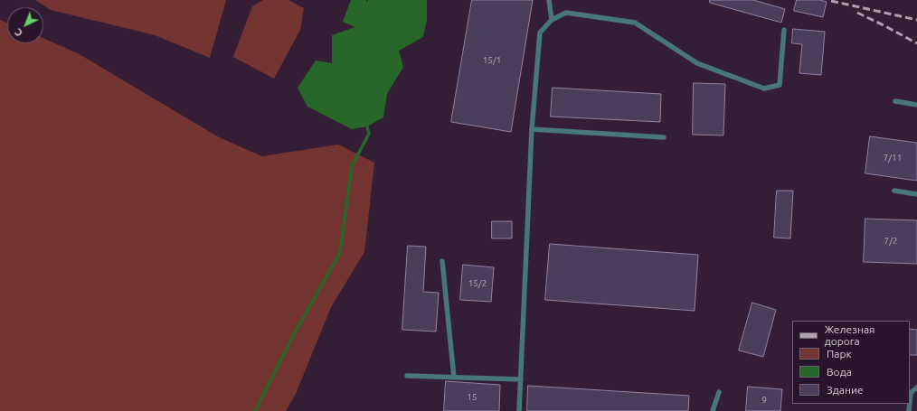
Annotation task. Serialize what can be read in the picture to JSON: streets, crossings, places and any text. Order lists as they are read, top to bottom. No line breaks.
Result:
{"house_numbers":["15/1","7/11","7/2","15/2","15","9"],"legend":["Железная дорога","Парк","Вода","Здание"],"north":"bottom left"}
